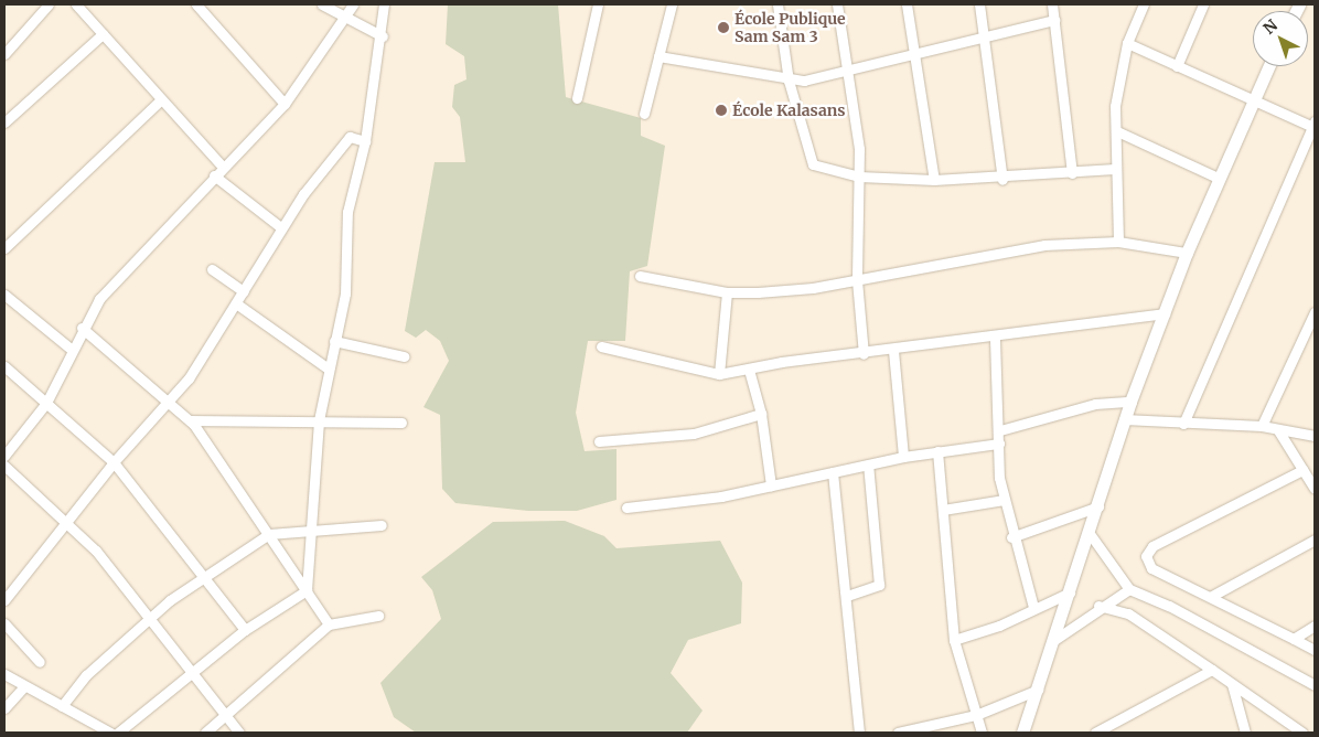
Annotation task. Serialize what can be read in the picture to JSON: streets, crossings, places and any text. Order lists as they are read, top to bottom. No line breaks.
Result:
{"places":["École Publique Sam Sam 3","École Kalasans"],"north":"top left"}
